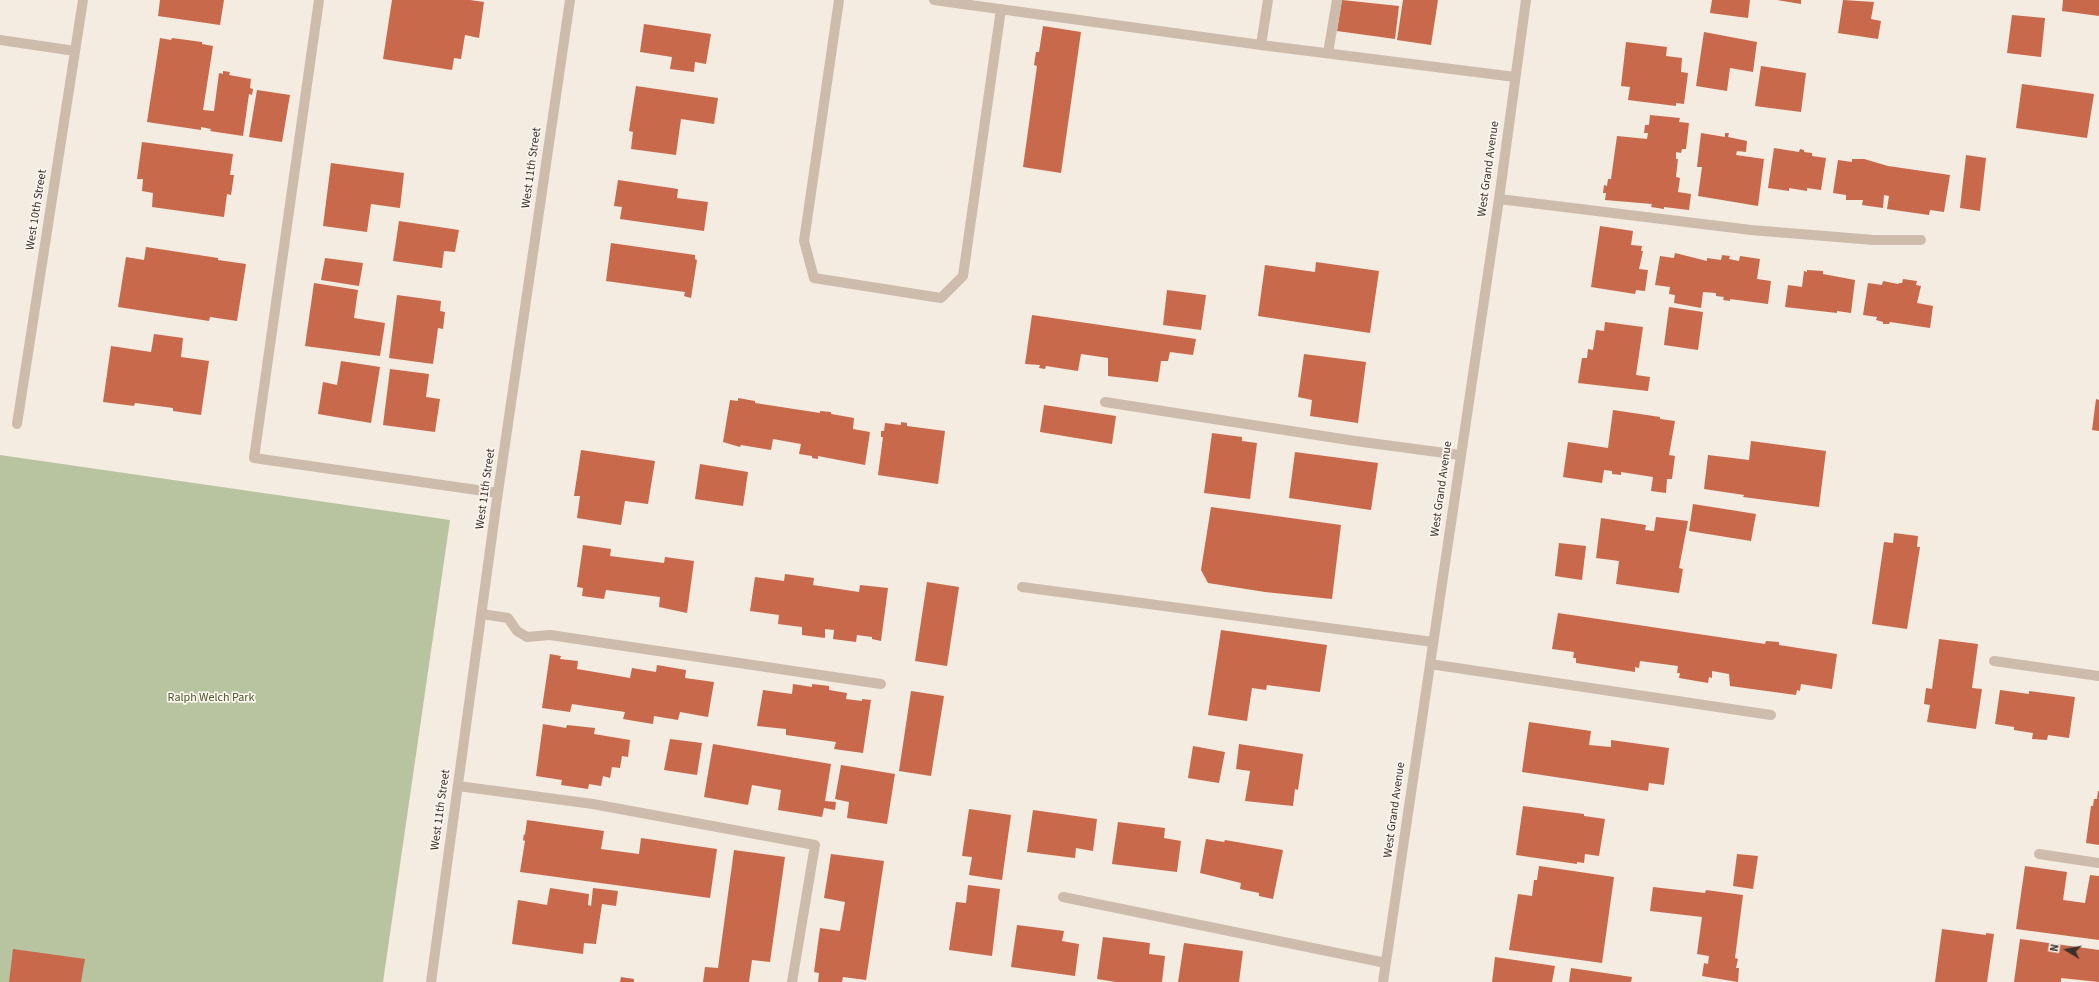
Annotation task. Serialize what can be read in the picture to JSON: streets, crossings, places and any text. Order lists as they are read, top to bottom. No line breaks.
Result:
{"streets":{"street":["West 11th Street","West Grand Avenue","West 10th Street"]},"parks":["Ralph Welch Park"],"north":"left"}
